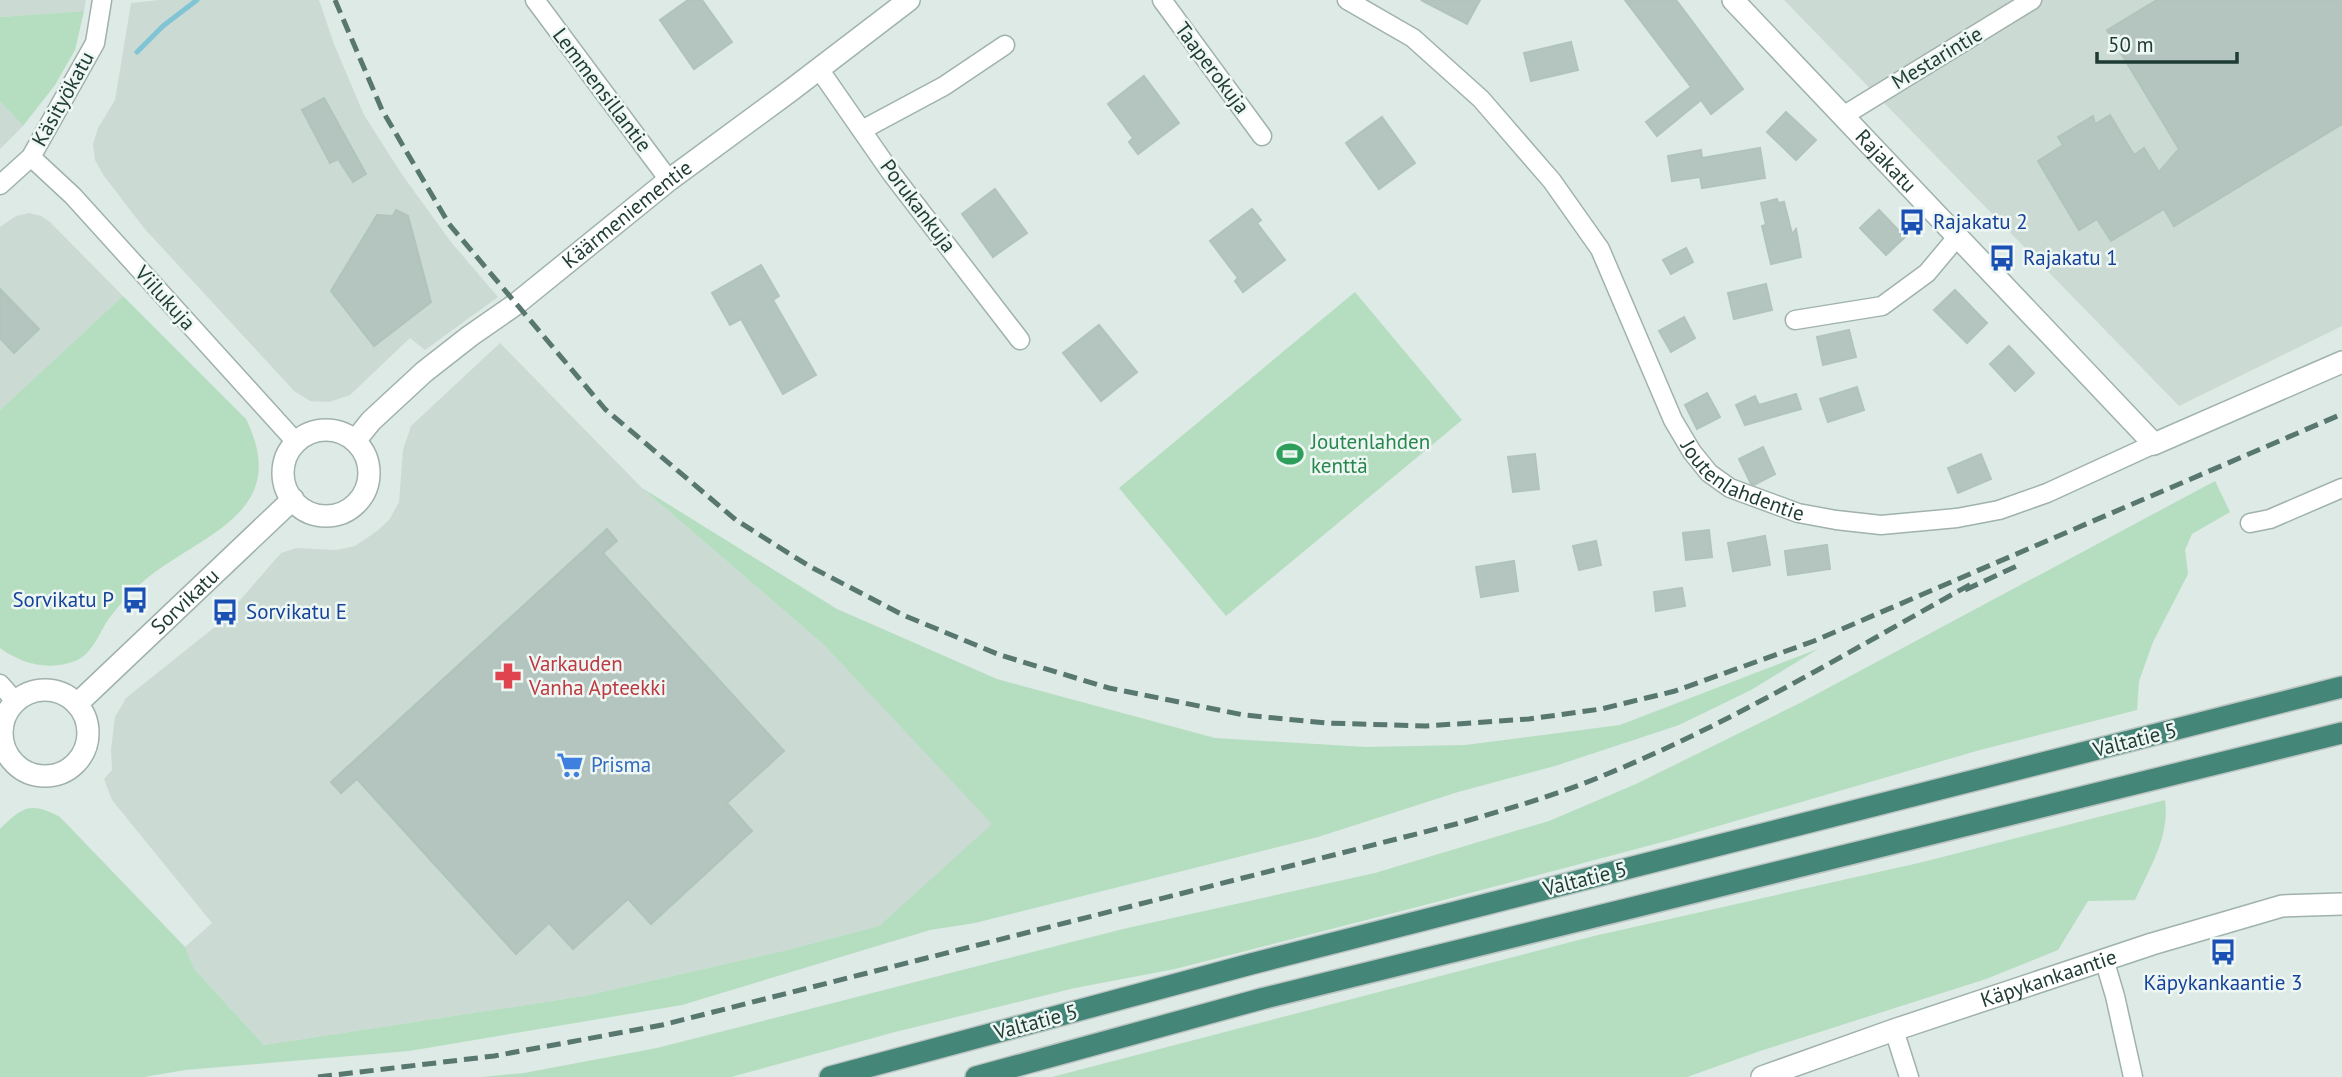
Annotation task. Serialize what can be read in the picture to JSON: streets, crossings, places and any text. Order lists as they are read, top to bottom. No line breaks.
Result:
{"streets":{"highway":["Valtatie 5"],"street":["Mestarintie","Taaperokuja","Lemmensillantie","Käsityökatu","Rajakatu","Porukankuja","Käärmeniementie","Viilukuja","Joutenlahdentie","Sorvikatu","Käpykankaantie"]},"crossings":[["Mestarintie","Rajakatu"],["Lemmensillantie","Käärmeniementie"],["Käsityökatu","Viilukuja"],["Rajakatu","Joutenlahdentie"],["Porukankuja","Käärmeniementie"],["Käärmeniementie","Viilukuja"],["Käärmeniementie","Sorvikatu"],["Viilukuja","Sorvikatu"]],"places":{"bus stop":["Rajakatu 2","Rajakatu 1","Sorvikatu P","Sorvikatu E","Käpykankaantie 3"],"sports":["Joutenlahden kenttä"],"pharmacy":["Varkauden Vanha Apteekki"],"supermarket":["Prisma"]},"scale_bar":"50 m"}
